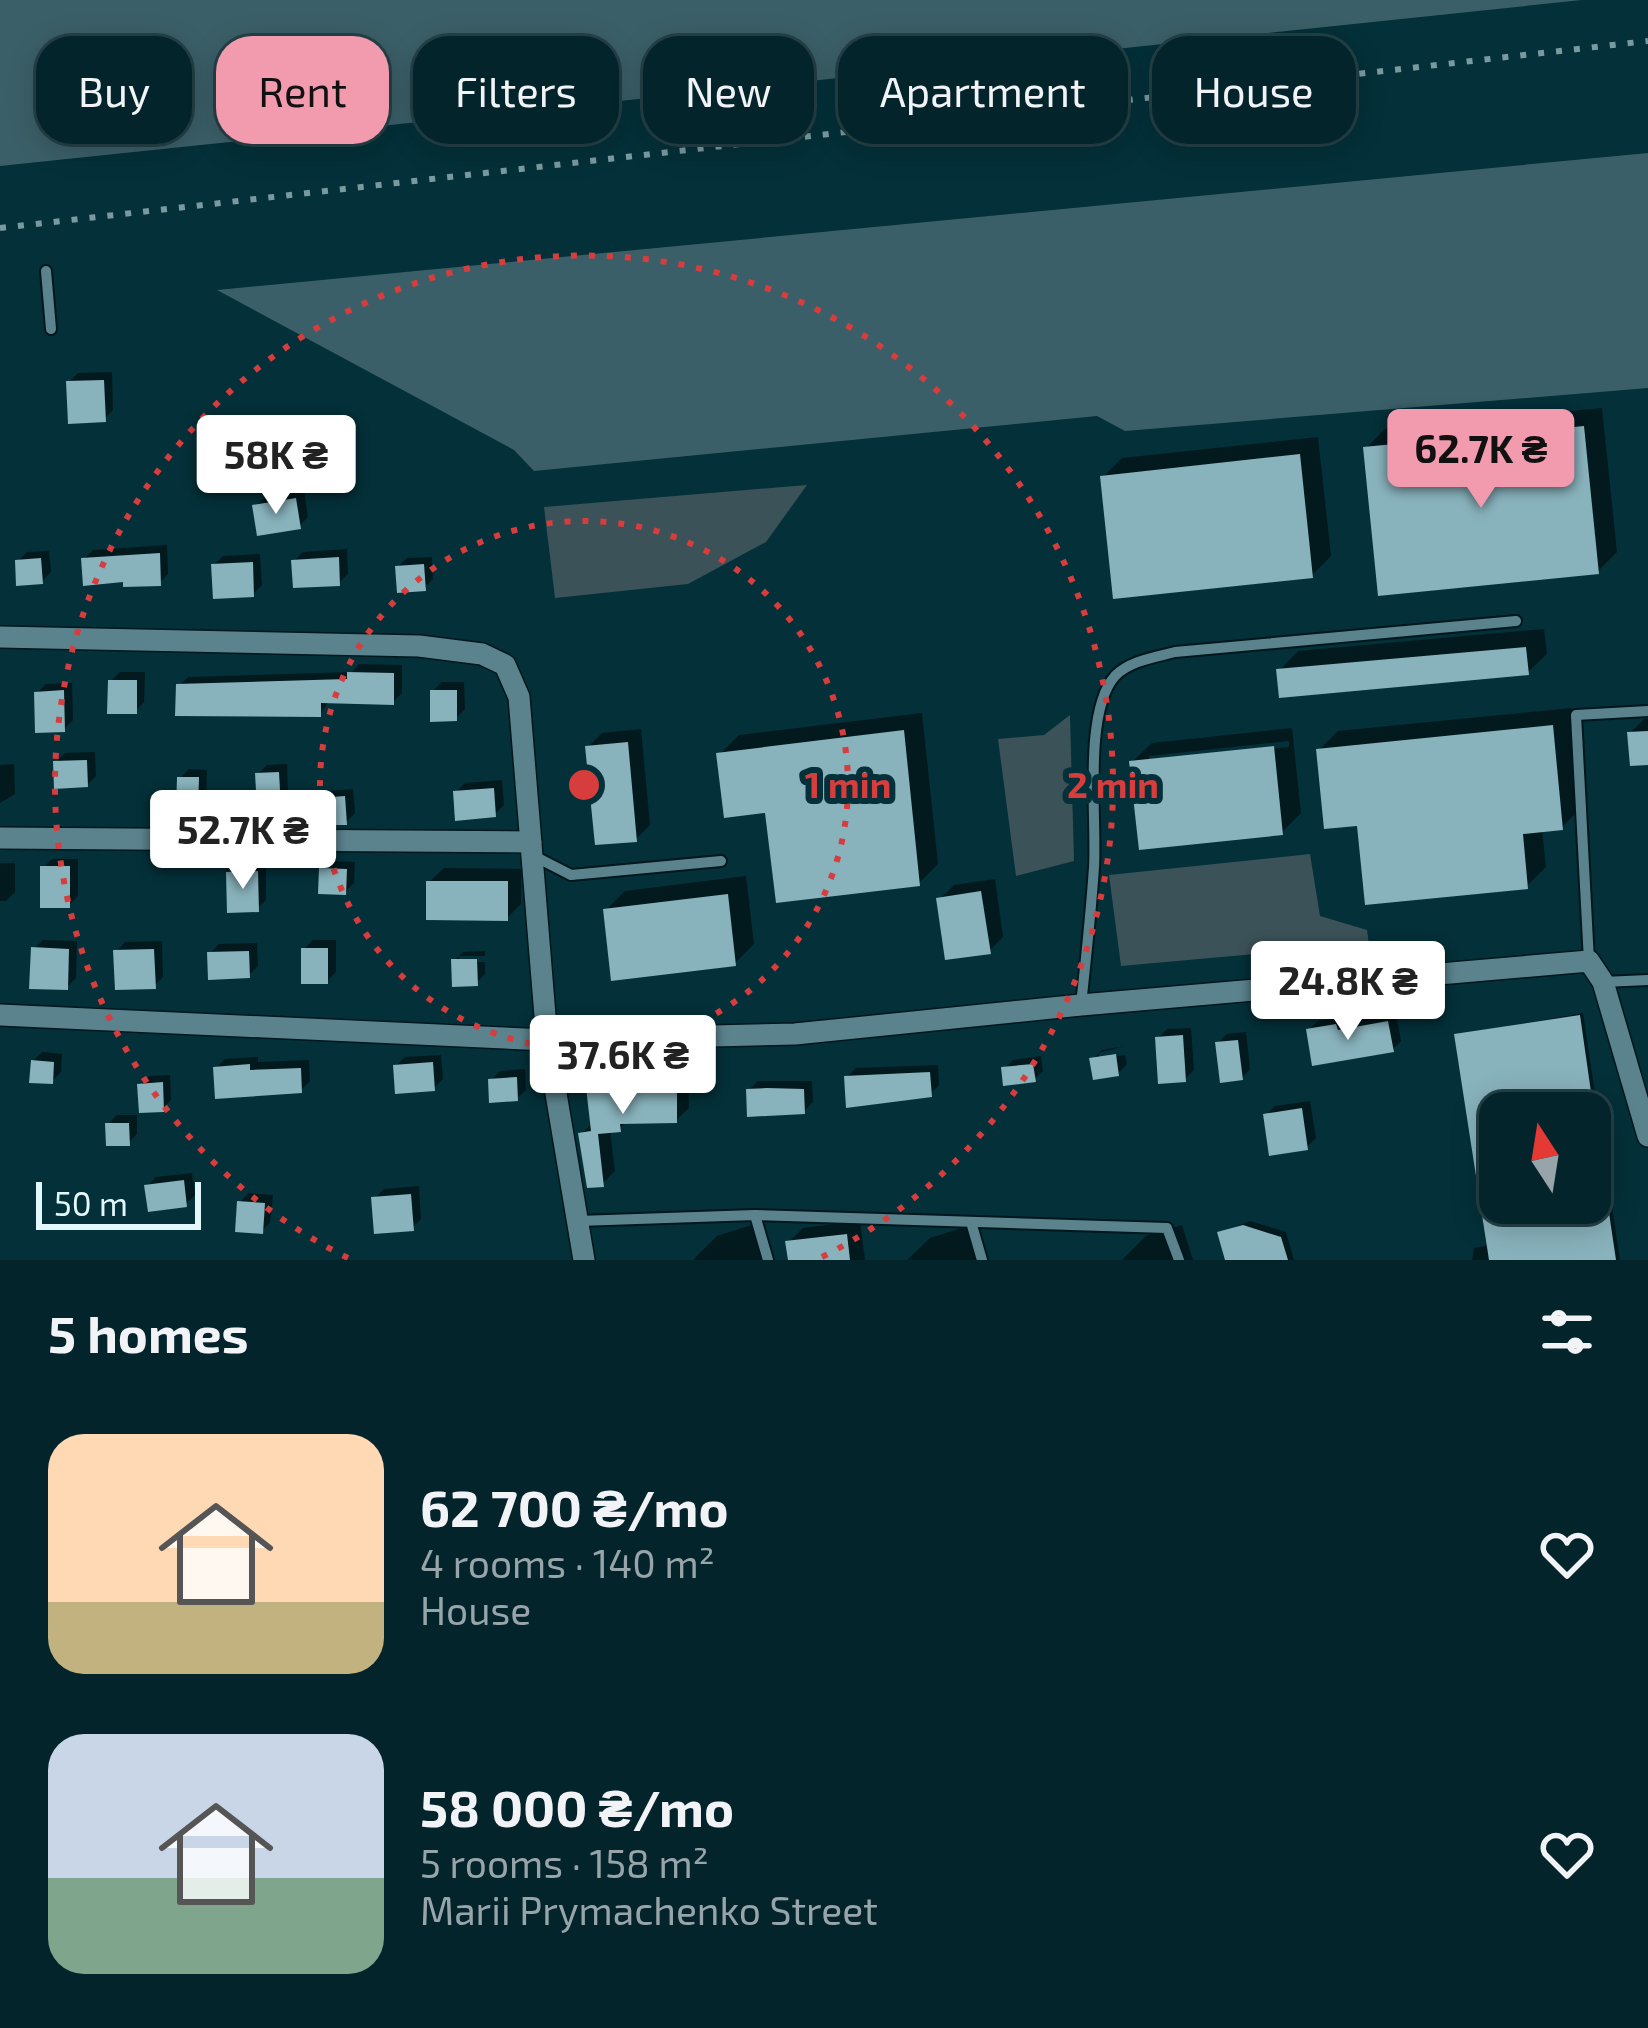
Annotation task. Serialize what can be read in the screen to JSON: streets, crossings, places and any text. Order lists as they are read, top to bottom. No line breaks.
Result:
{"scale_bar":"50 m","north":"top","page":{"chip":["Buy","Rent","Filters","New","Apartment","House"],"price":["62.7K ₴","58K ₴","52.7K ₴","24.8K ₴","37.6K ₴"],"scale":"50 m","heading":"5 homes","list":[{"name":"62 700 ₴/mo","note":"4 rooms · 140 m² · House"},{"name":"58 000 ₴/mo","note":"5 rooms · 158 m² · Marii Prymachenko Street"}]},"rings":["1 min","2 min"]}
